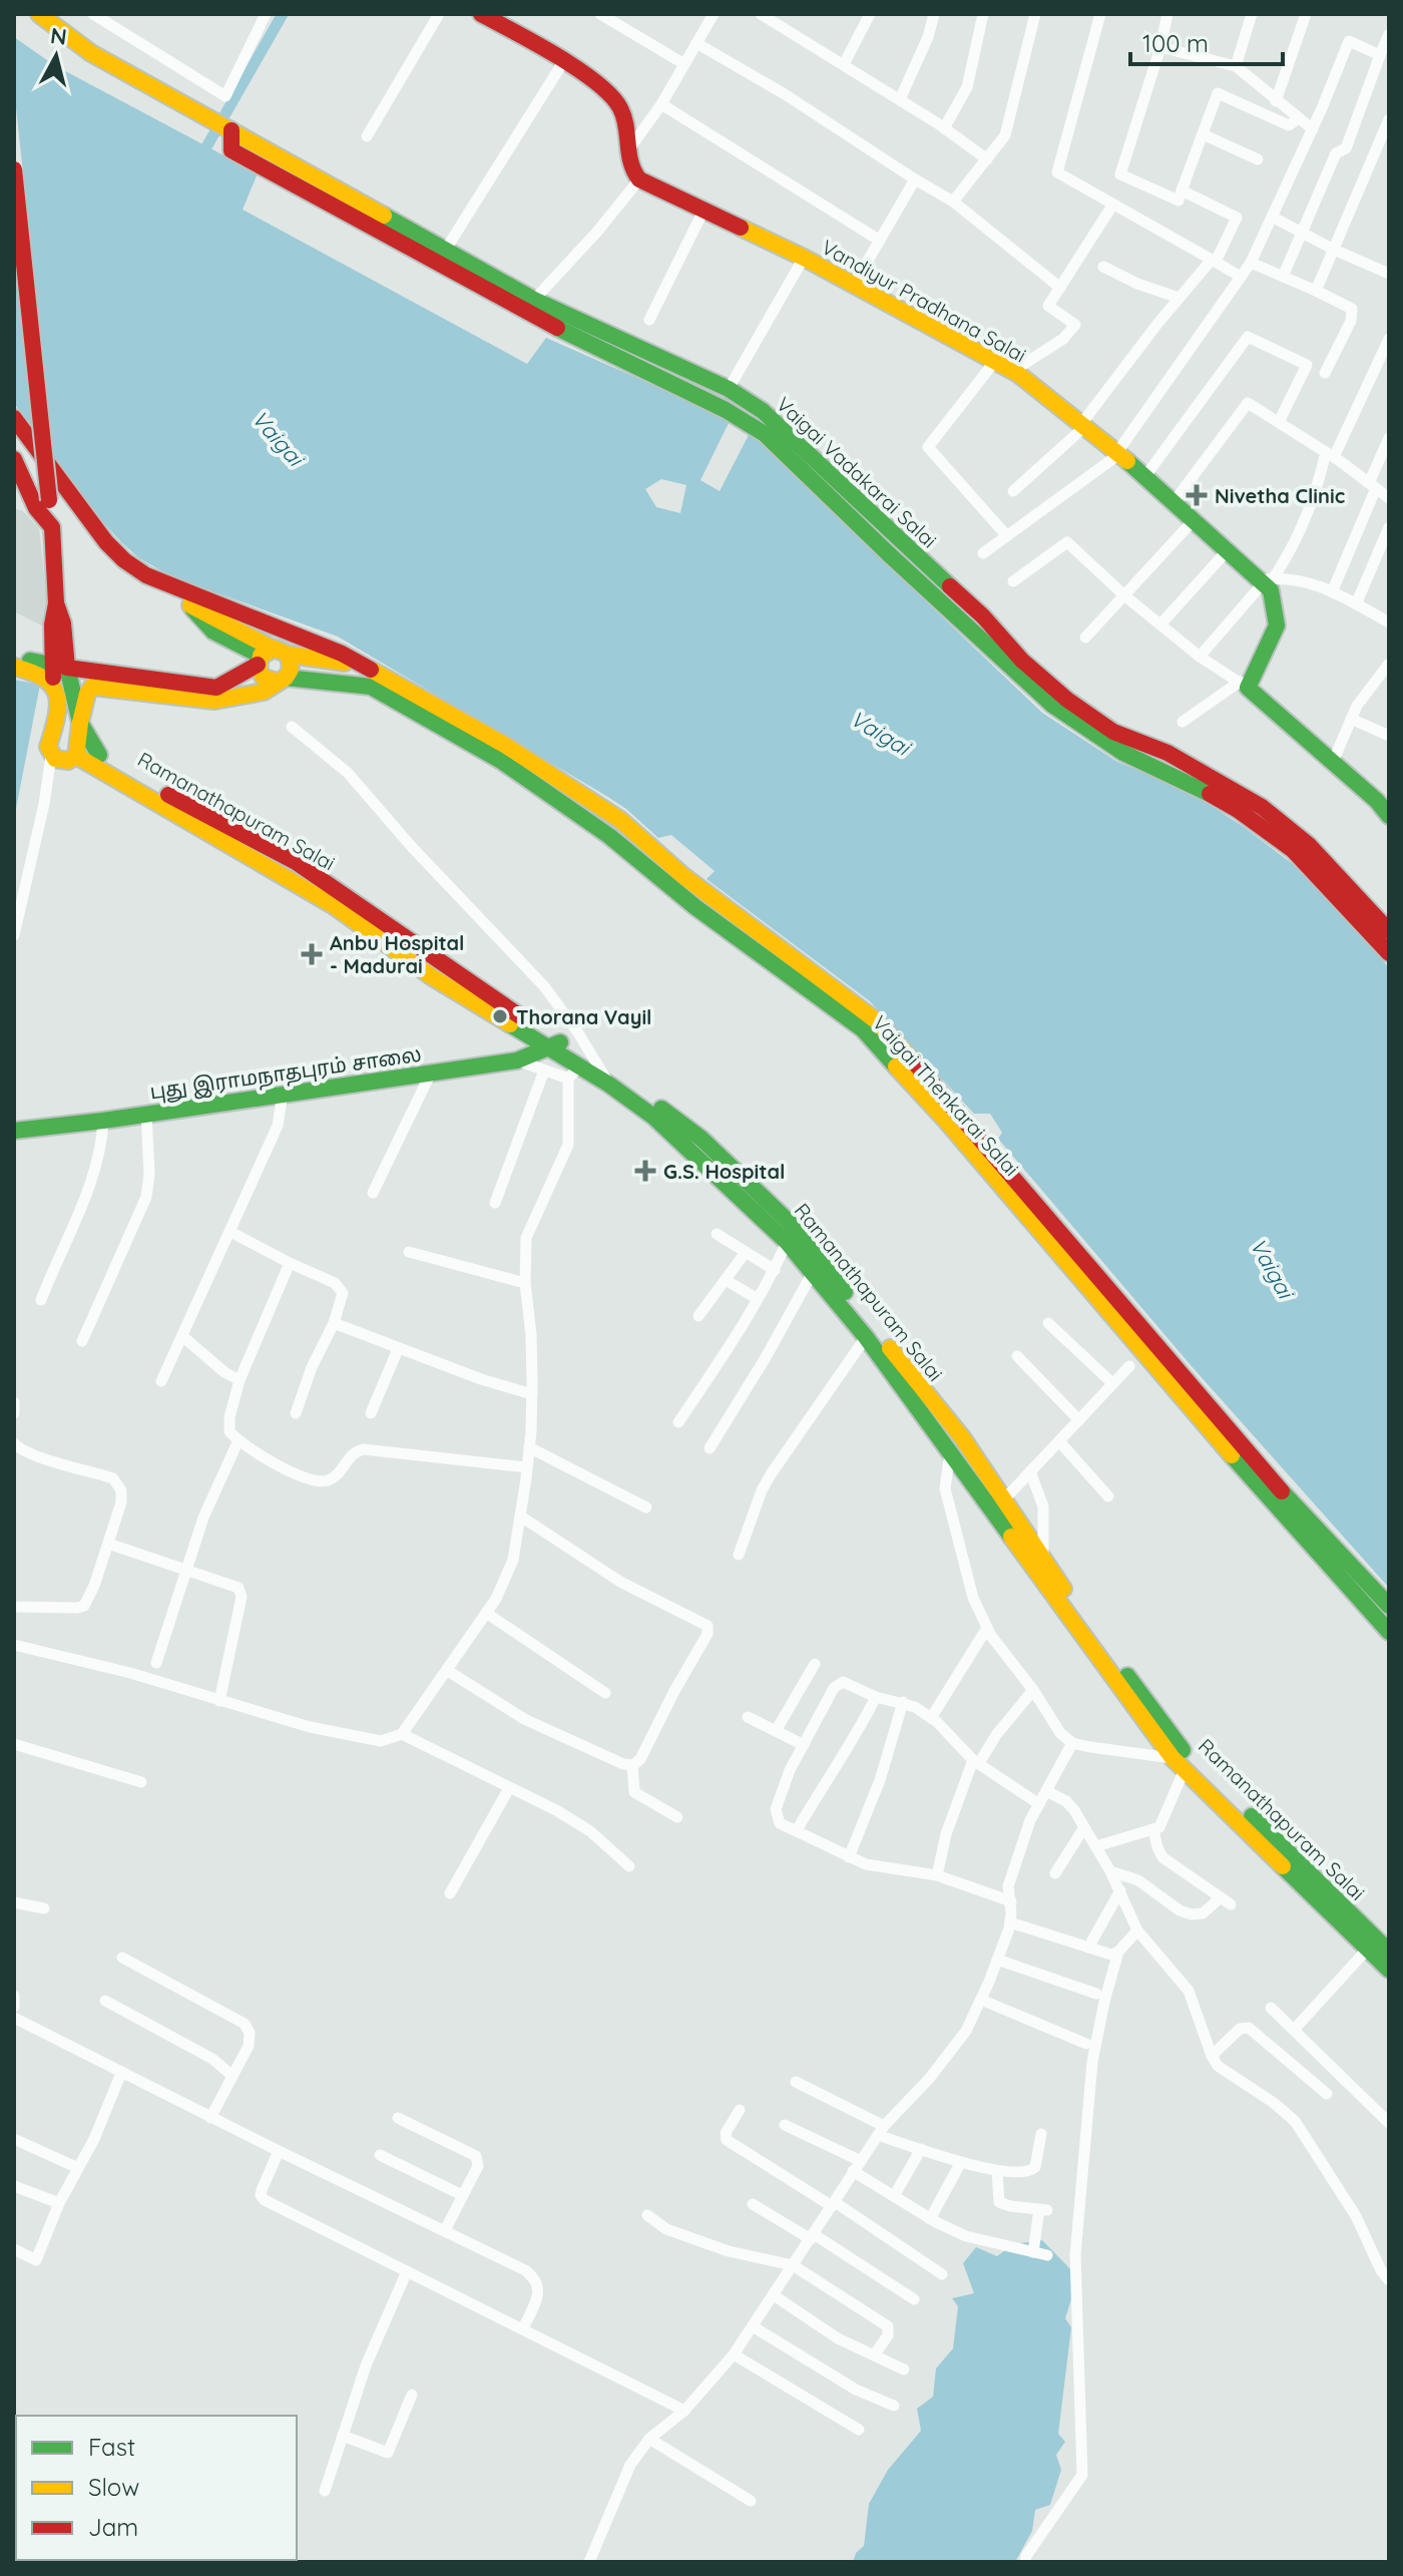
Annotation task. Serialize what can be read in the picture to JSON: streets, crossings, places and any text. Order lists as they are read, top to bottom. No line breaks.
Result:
{"streets":{"main road":["Vandiyur Pradhana Salai","Vaigai Vadakarai Salai","Ramanathapuram Salai","புது இராமநாதபுரம் சாலை","Vaigai Thenkarai Salai"]},"crossings":[["Ramanathapuram Salai","புது இராமநாதபுரம் சாலை"],["Ramanathapuram Salai","Vaigai Thenkarai Salai"]],"water":["Vaigai"],"places":{"health":["Nivetha Clinic","Anbu Hospital - Madurai","G.S. Hospital"],"other":["Thorana Vayil"]},"legend":["Fast","Slow","Jam"],"scale_bar":"100 m","north":"top"}
